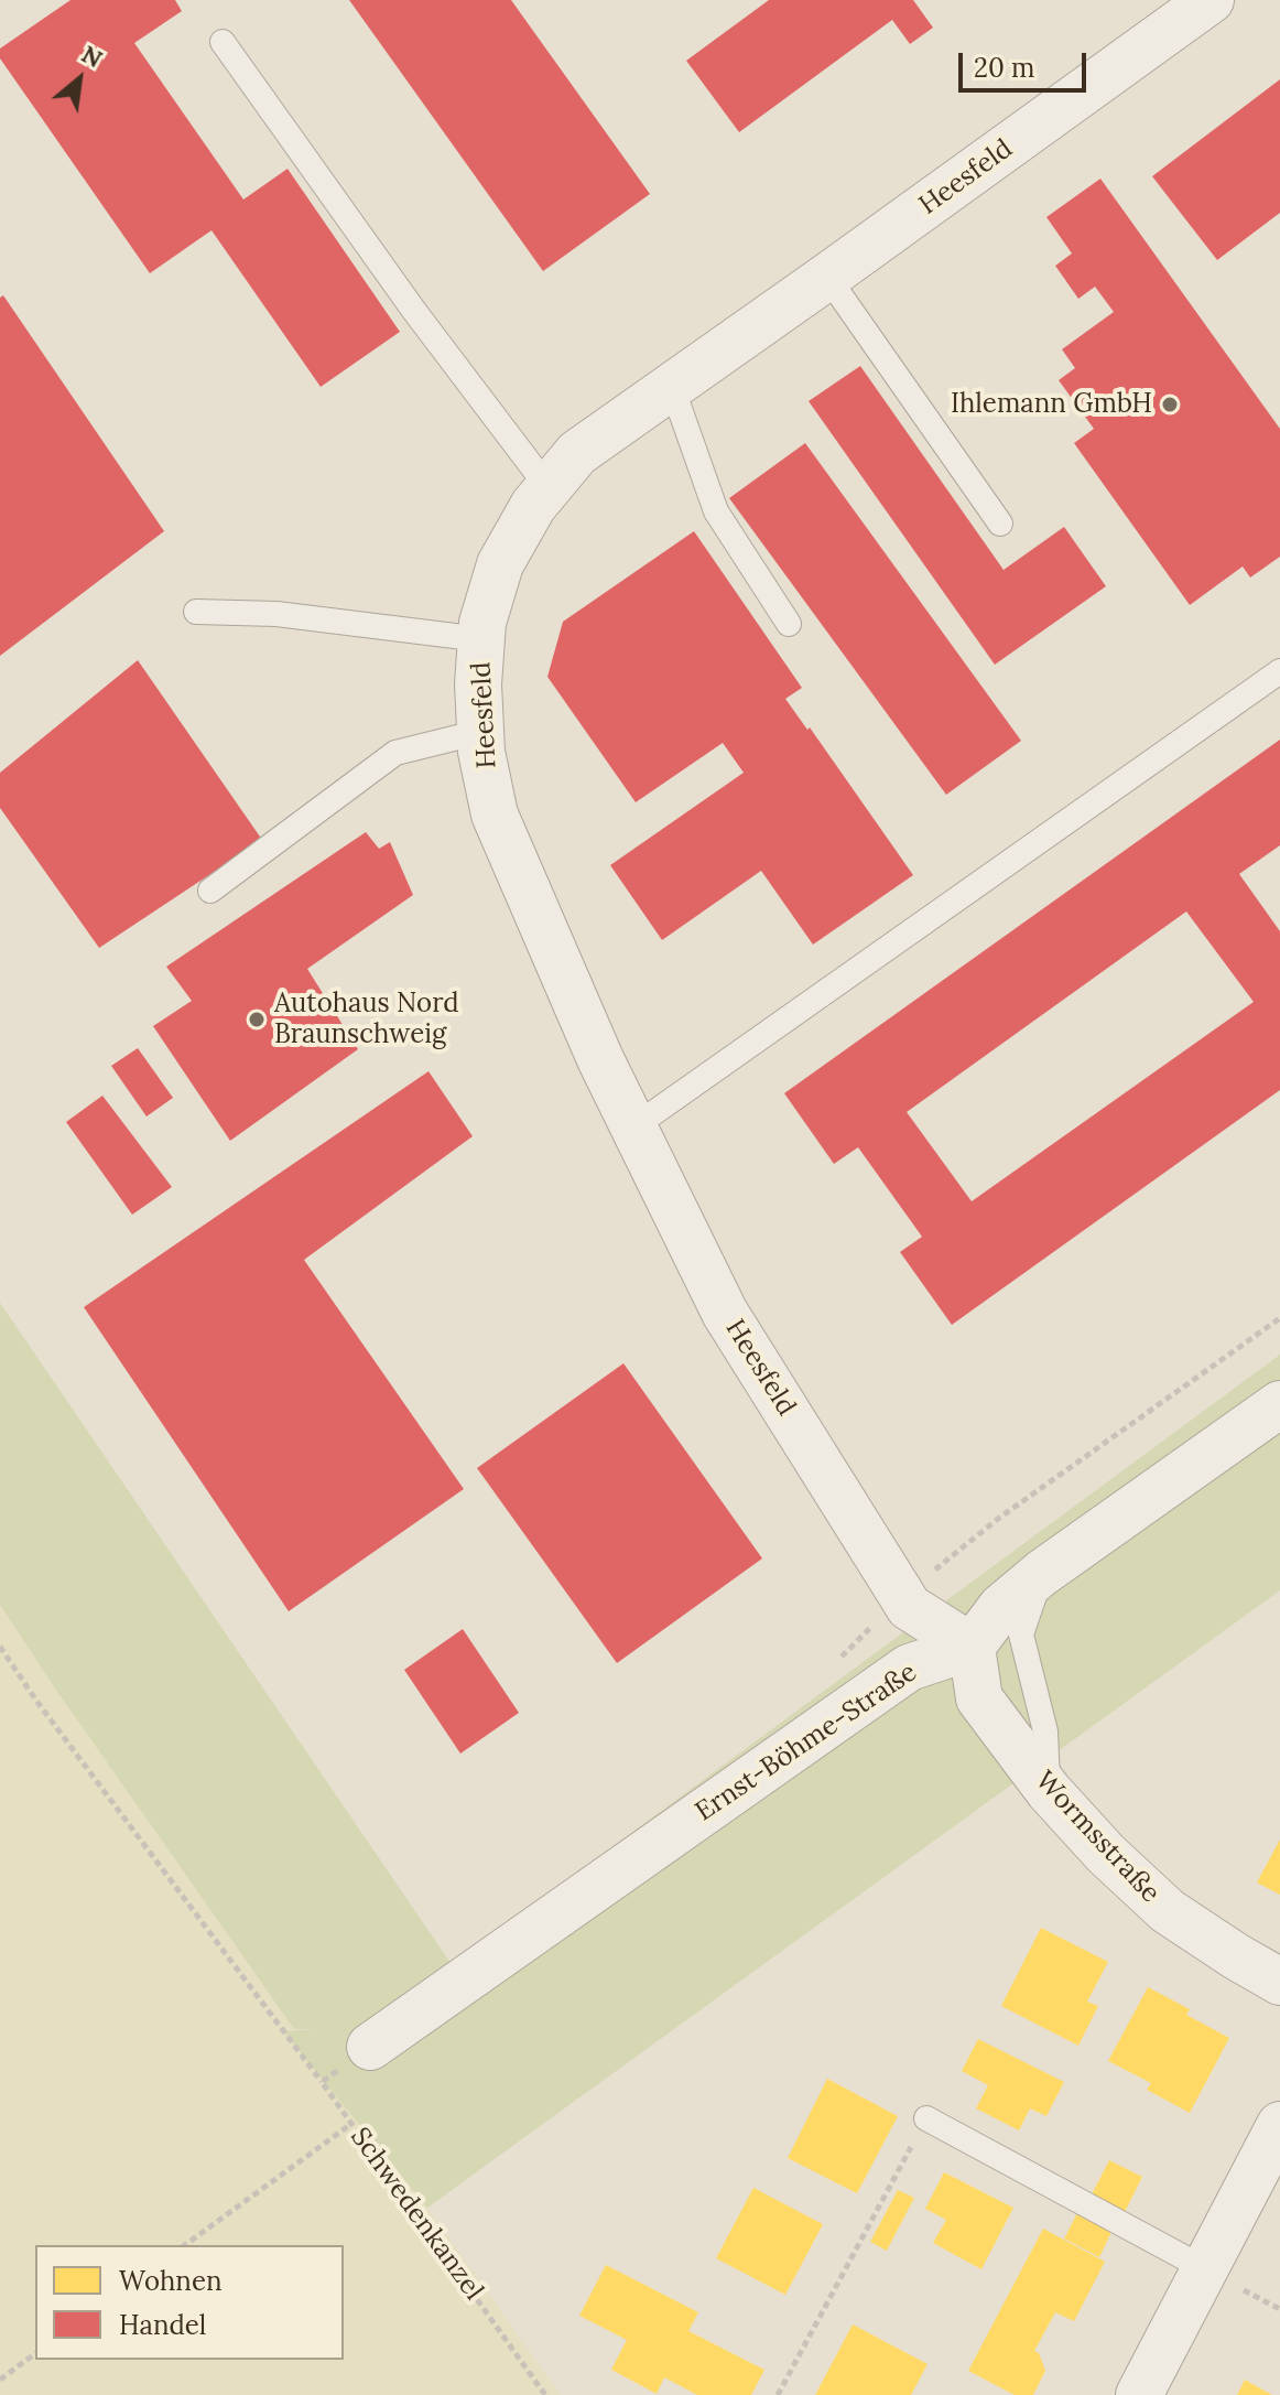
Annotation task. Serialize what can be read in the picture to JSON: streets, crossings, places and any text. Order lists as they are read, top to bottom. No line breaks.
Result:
{"streets":{"street":["Heesfeld","Ernst-Böhme-Straße","Wormsstraße"],"path":["Schwedenkanzel"]},"crossings":[["Heesfeld","Ernst-Böhme-Straße"],["Heesfeld","Wormsstraße"],["Ernst-Böhme-Straße","Wormsstraße"]],"places":["Ihlemann GmbH","Autohaus Nord Braunschweig"],"legend":["Wohnen","Handel"],"scale_bar":"20 m","north":"top right"}
